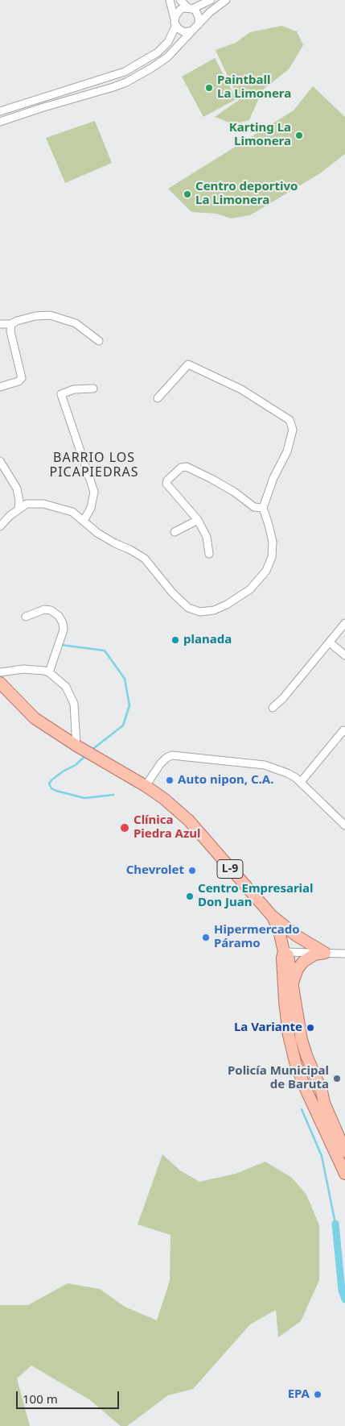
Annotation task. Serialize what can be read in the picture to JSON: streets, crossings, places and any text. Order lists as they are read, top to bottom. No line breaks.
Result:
{"streets":{"main road":["L-9"]},"districts":["BARRIO LOS PICAPIEDRAS"],"places":["Paintball La Limonera","Karting La Limonera","Centro deportivo La Limonera","planada","Auto nipon, C.A.","Clínica Piedra Azul","Chevrolet","Centro Empresarial Don Juan","Hipermercado Páramo","La Variante","Policía Municipal de Baruta","EPA"],"scale_bar":"100 m"}
